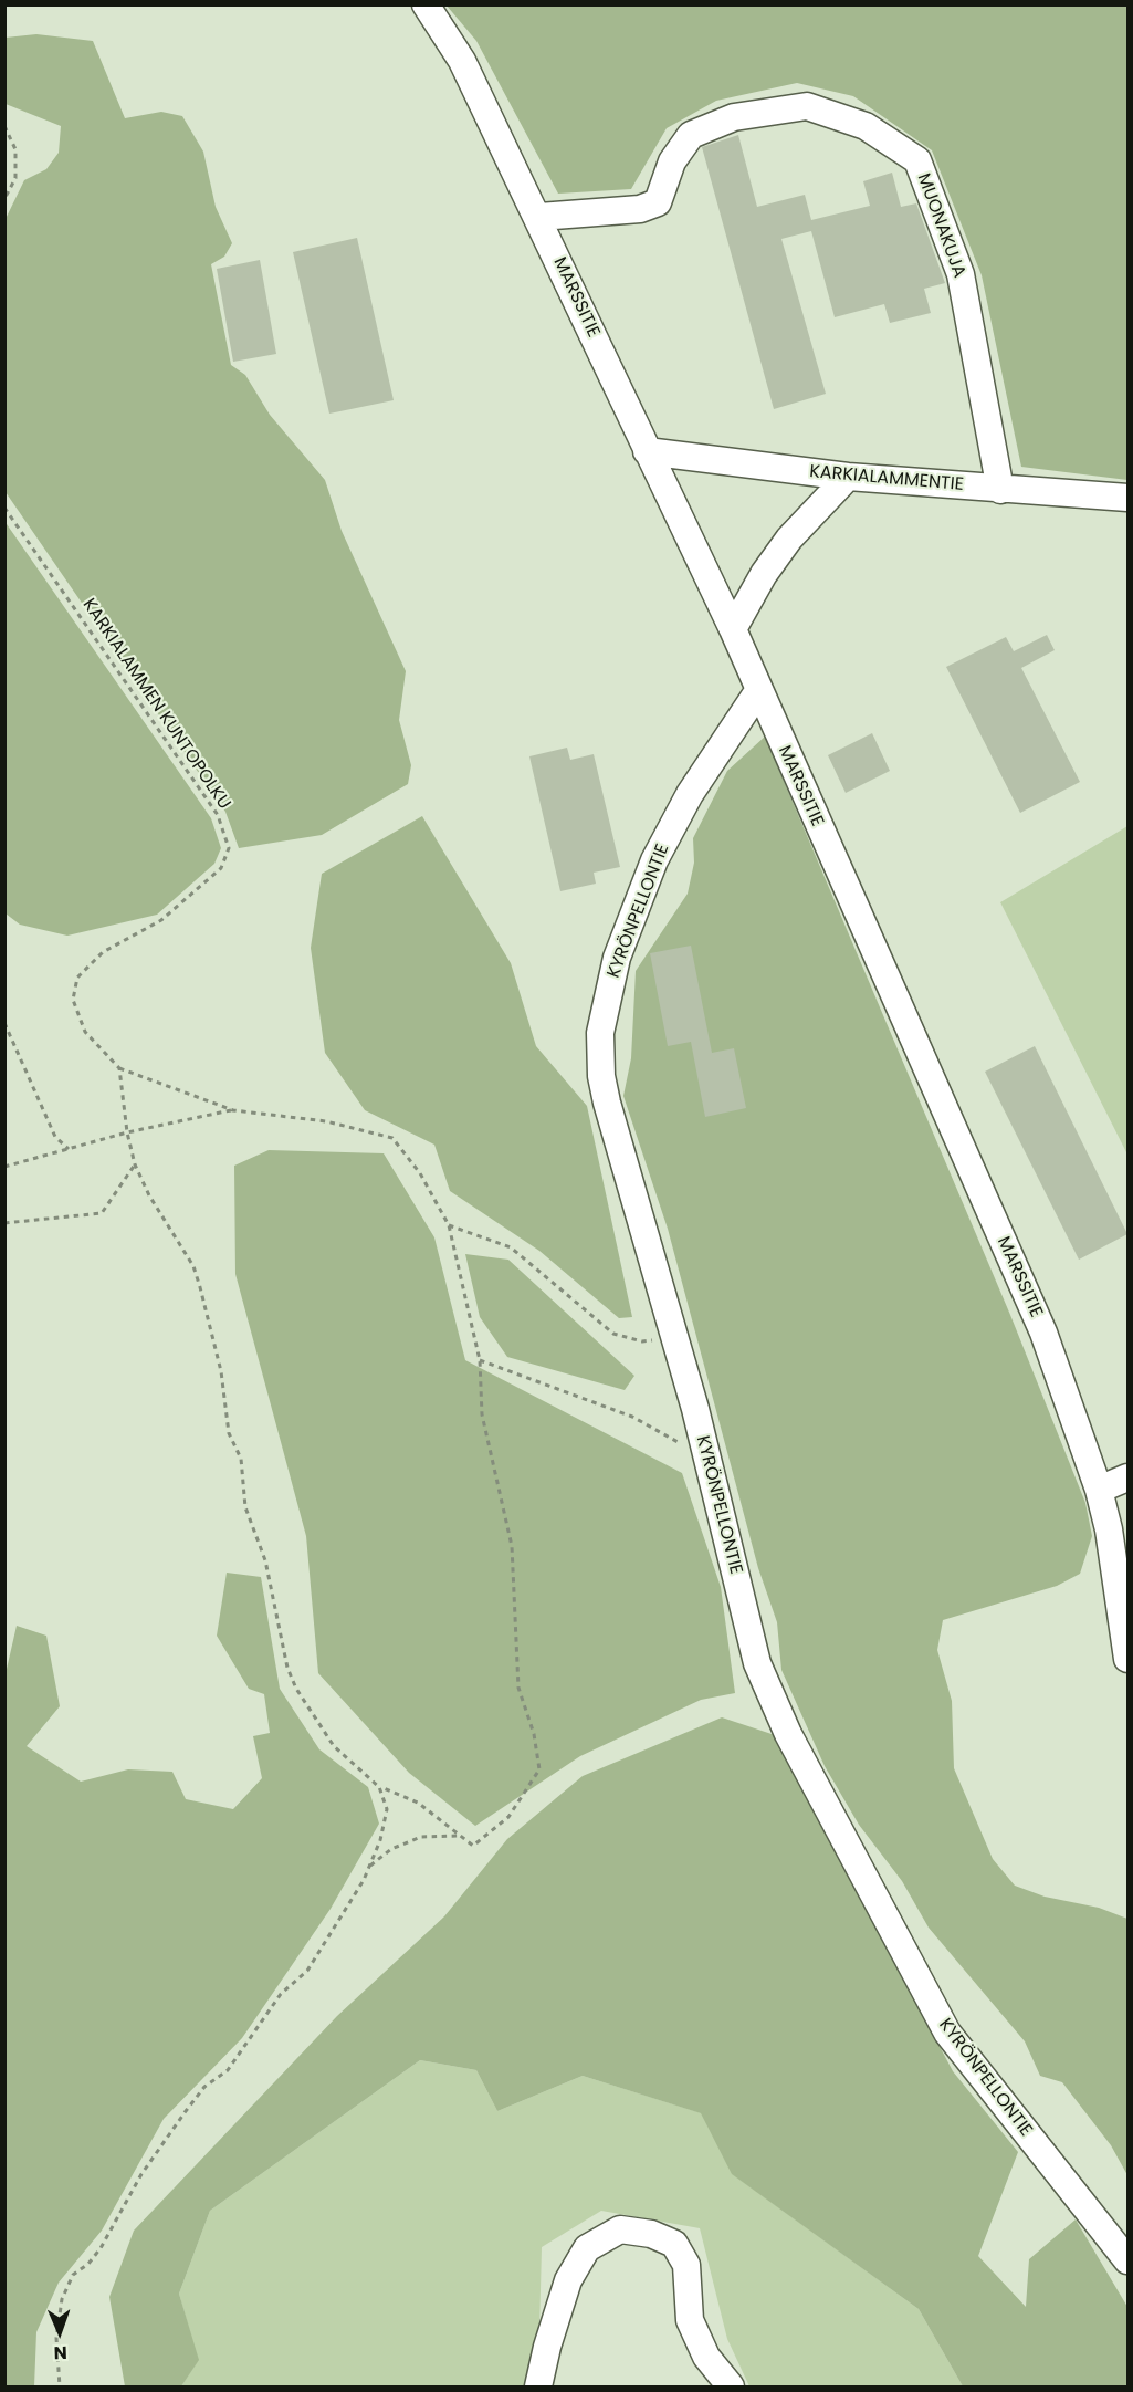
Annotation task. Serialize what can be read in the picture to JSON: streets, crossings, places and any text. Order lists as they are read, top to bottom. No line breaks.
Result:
{"streets":{"street":["MUONAKUJA","MARSSITIE","KARKIALAMMENTIE","KYRÖNPELLONTIE"],"path":["KARKIALAMMEN KUNTOPOLKU"]},"crossings":[["MUONAKUJA","MARSSITIE"],["MUONAKUJA","KARKIALAMMENTIE"],["MARSSITIE","KARKIALAMMENTIE"],["MARSSITIE","KYRÖNPELLONTIE"]],"north":"bottom"}
